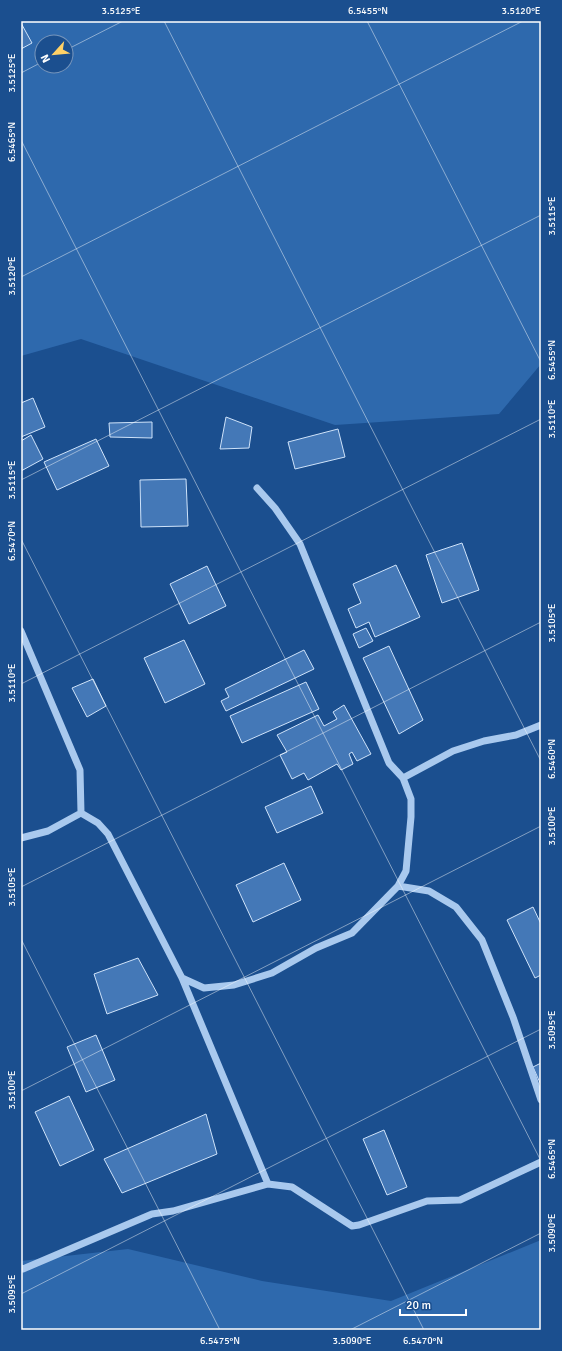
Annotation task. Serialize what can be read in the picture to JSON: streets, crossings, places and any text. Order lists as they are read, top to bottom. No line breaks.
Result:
{"scale_bar":"20 m","north":"bottom left","coordinates":["3.5125°E","6.5455°N","3.5120°E","6.5465°N","3.5115°E","3.5110°E","6.5470°N","3.5105°E","6.5460°N","3.5100°E","3.5095°E","3.5090°E","6.5475°N"]}
